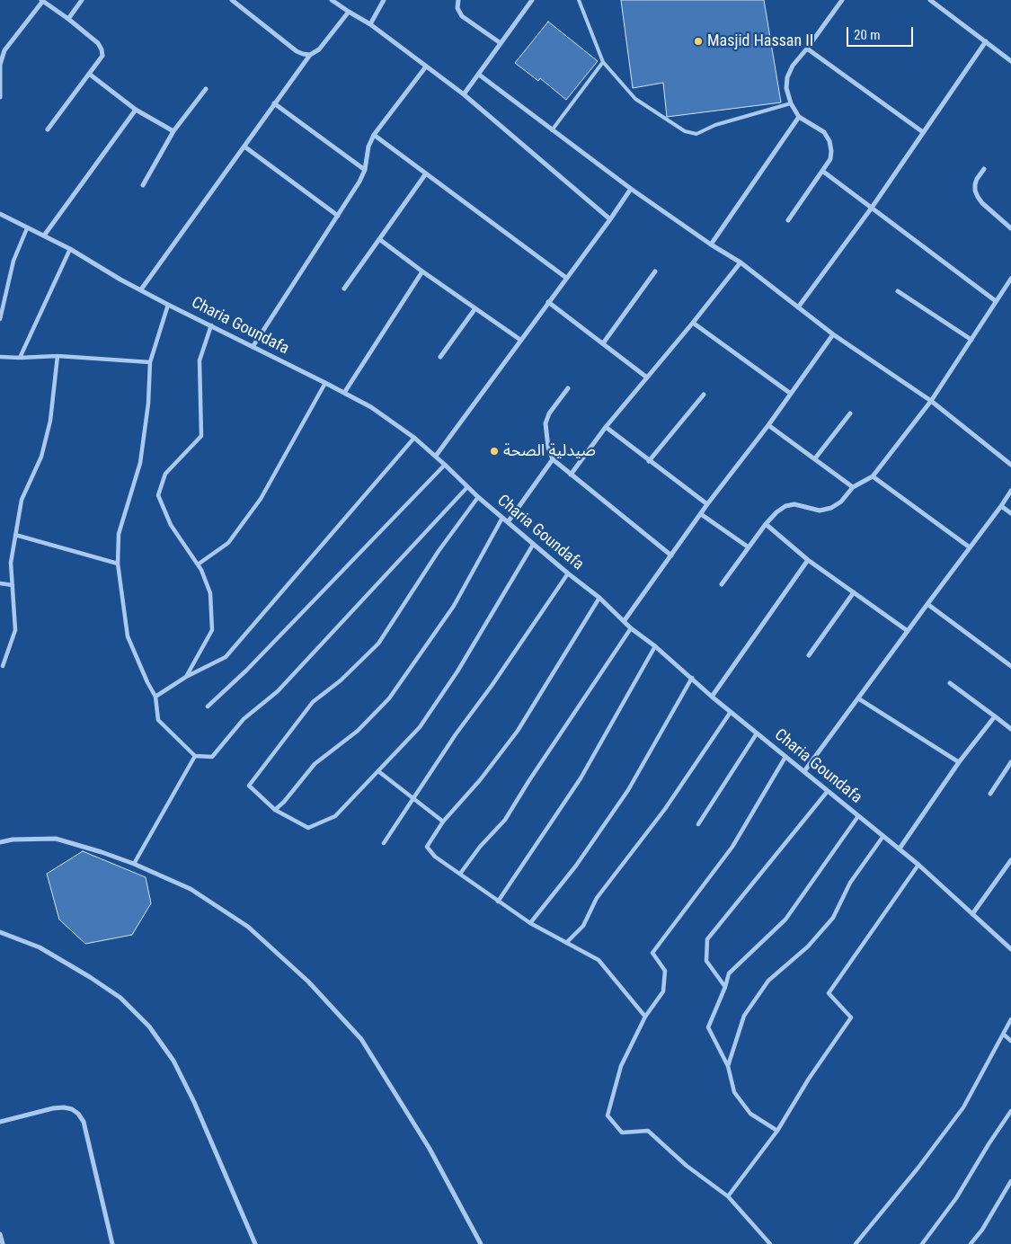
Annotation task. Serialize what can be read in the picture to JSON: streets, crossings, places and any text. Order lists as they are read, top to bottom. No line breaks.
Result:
{"streets":{"street":["Charia Goundafa"]},"places":["Masjid Hassan II","صيدلية الصحة"],"scale_bar":"20 m"}
